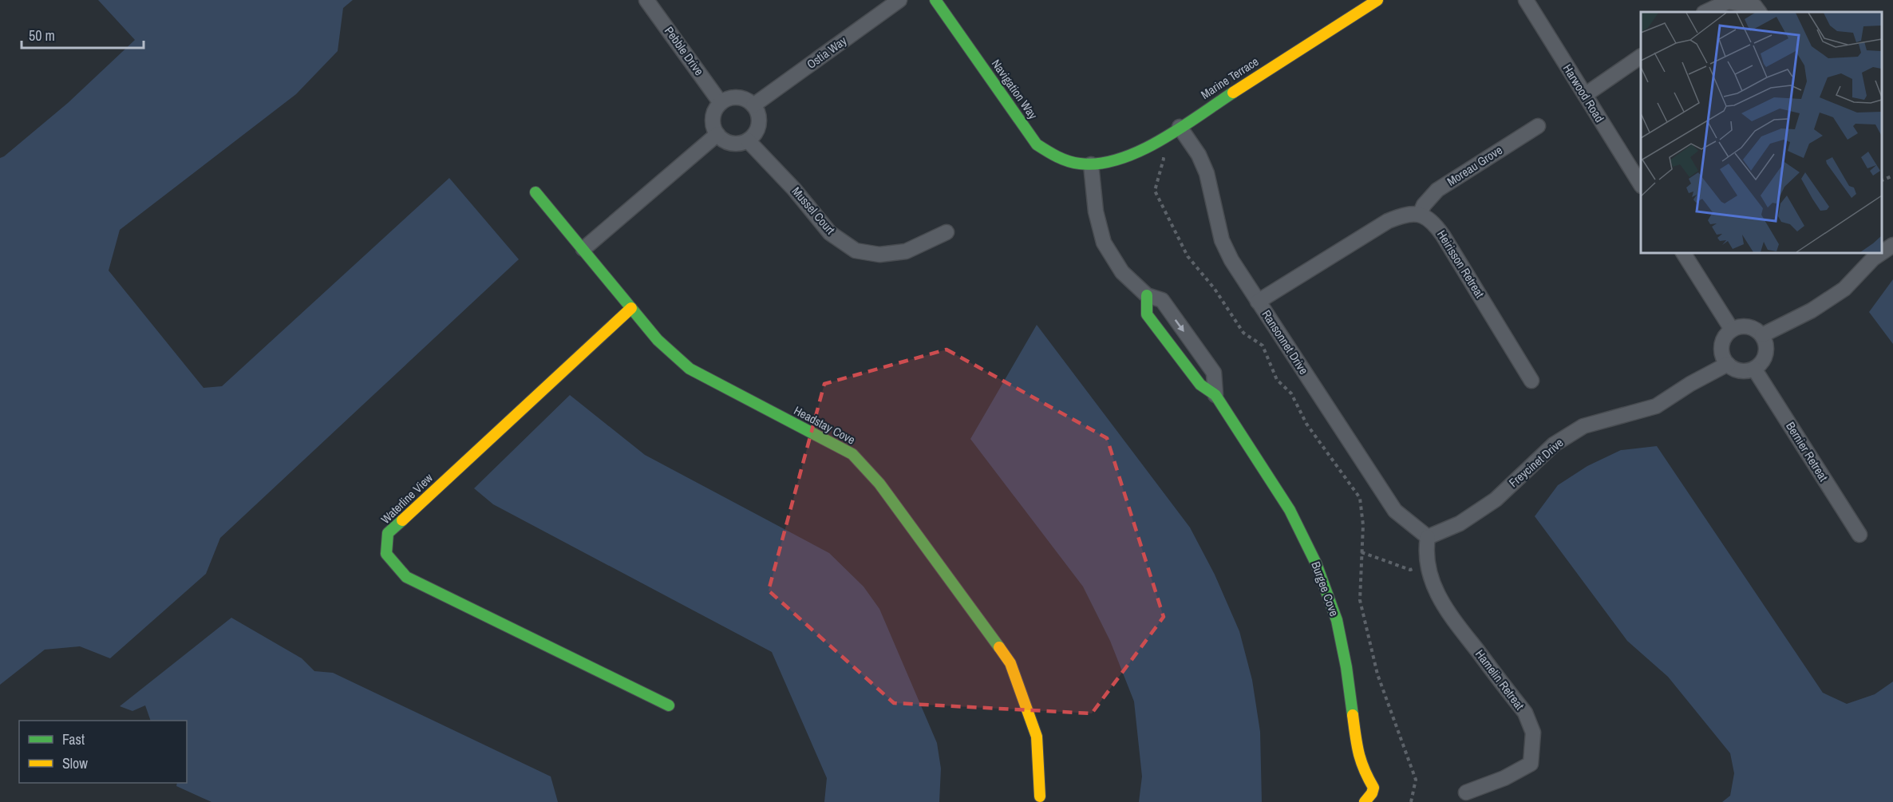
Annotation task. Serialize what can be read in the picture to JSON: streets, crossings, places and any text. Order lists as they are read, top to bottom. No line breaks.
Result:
{"streets":{"street":["Pebble Drive","Ostia Way","Marine Terrace","Navigation Way","Harwood Road","Moreau Grove","Mussel Court","Heirisson Retreat","Ransonnet Drive","Headstay Cove","Bernier Retreat","Freycinet Drive","Waterline View","Burgee Cove","Hamelin Retreat"]},"crossings":[["Pebble Drive","Ostia Way"],["Pebble Drive","Mussel Court"],["Ostia Way","Mussel Court"],["Marine Terrace","Navigation Way"],["Marine Terrace","Ransonnet Drive"],["Marine Terrace","Burgee Cove"],["Navigation Way","Burgee Cove"],["Moreau Grove","Heirisson Retreat"],["Ransonnet Drive","Freycinet Drive"],["Ransonnet Drive","Hamelin Retreat"],["Headstay Cove","Waterline View"],["Bernier Retreat","Freycinet Drive"],["Freycinet Drive","Hamelin Retreat"]],"legend":["Fast","Slow"],"scale_bar":"50 m"}
